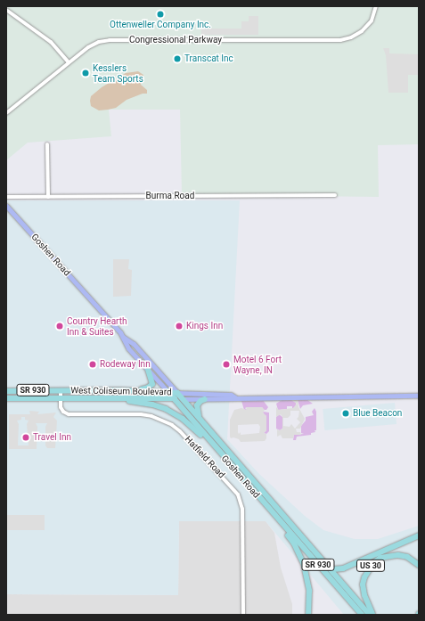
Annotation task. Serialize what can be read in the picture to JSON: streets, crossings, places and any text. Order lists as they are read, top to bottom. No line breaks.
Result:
{"streets":{"highway":["Goshen Road","SR 930","West Coliseum Boulevard","US 30"],"street":["Congressional Parkway","Burma Road","Hatfield Road"]},"crossings":[["Goshen Road","SR 930"],["Goshen Road","West Coliseum Boulevard"],["SR 930","West Coliseum Boulevard"],["West Coliseum Boulevard","Hatfield Road"]],"places":["Ottenweller Company Inc.","Transcat Inc","Kesslers Team Sports","Country Hearth Inn & Suites","Kings Inn","Rodeway Inn","Motel 6 Fort Wayne, IN","Blue Beacon","Travel Inn"]}
